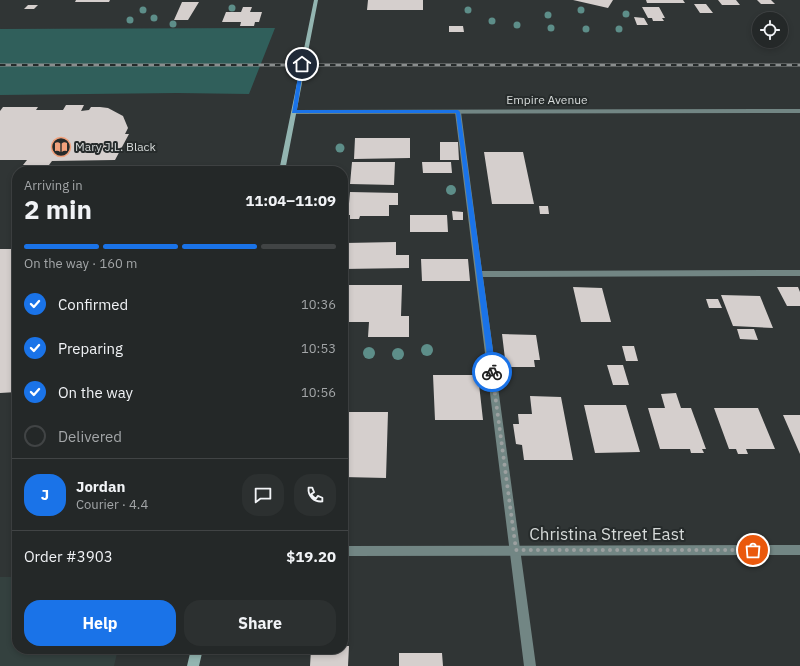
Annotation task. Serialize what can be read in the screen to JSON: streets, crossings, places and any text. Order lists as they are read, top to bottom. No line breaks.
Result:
{"streets":{"street":["Empire Avenue","Christina Street East"]},"places":{"library":["Mary J.L. Black"]},"page":{"heading":["2 min","Arriving in","11:04–11:09"],"panel":["Jordan","Courier · 4.4","Order #3903","$19.20"],"bar":"On the way · 160 m","list":[["Confirmed","10:36"],["Preparing","10:53"],["On the way","10:56"],"Delivered"],"round":"J","buttons":["Help","Share"]}}
